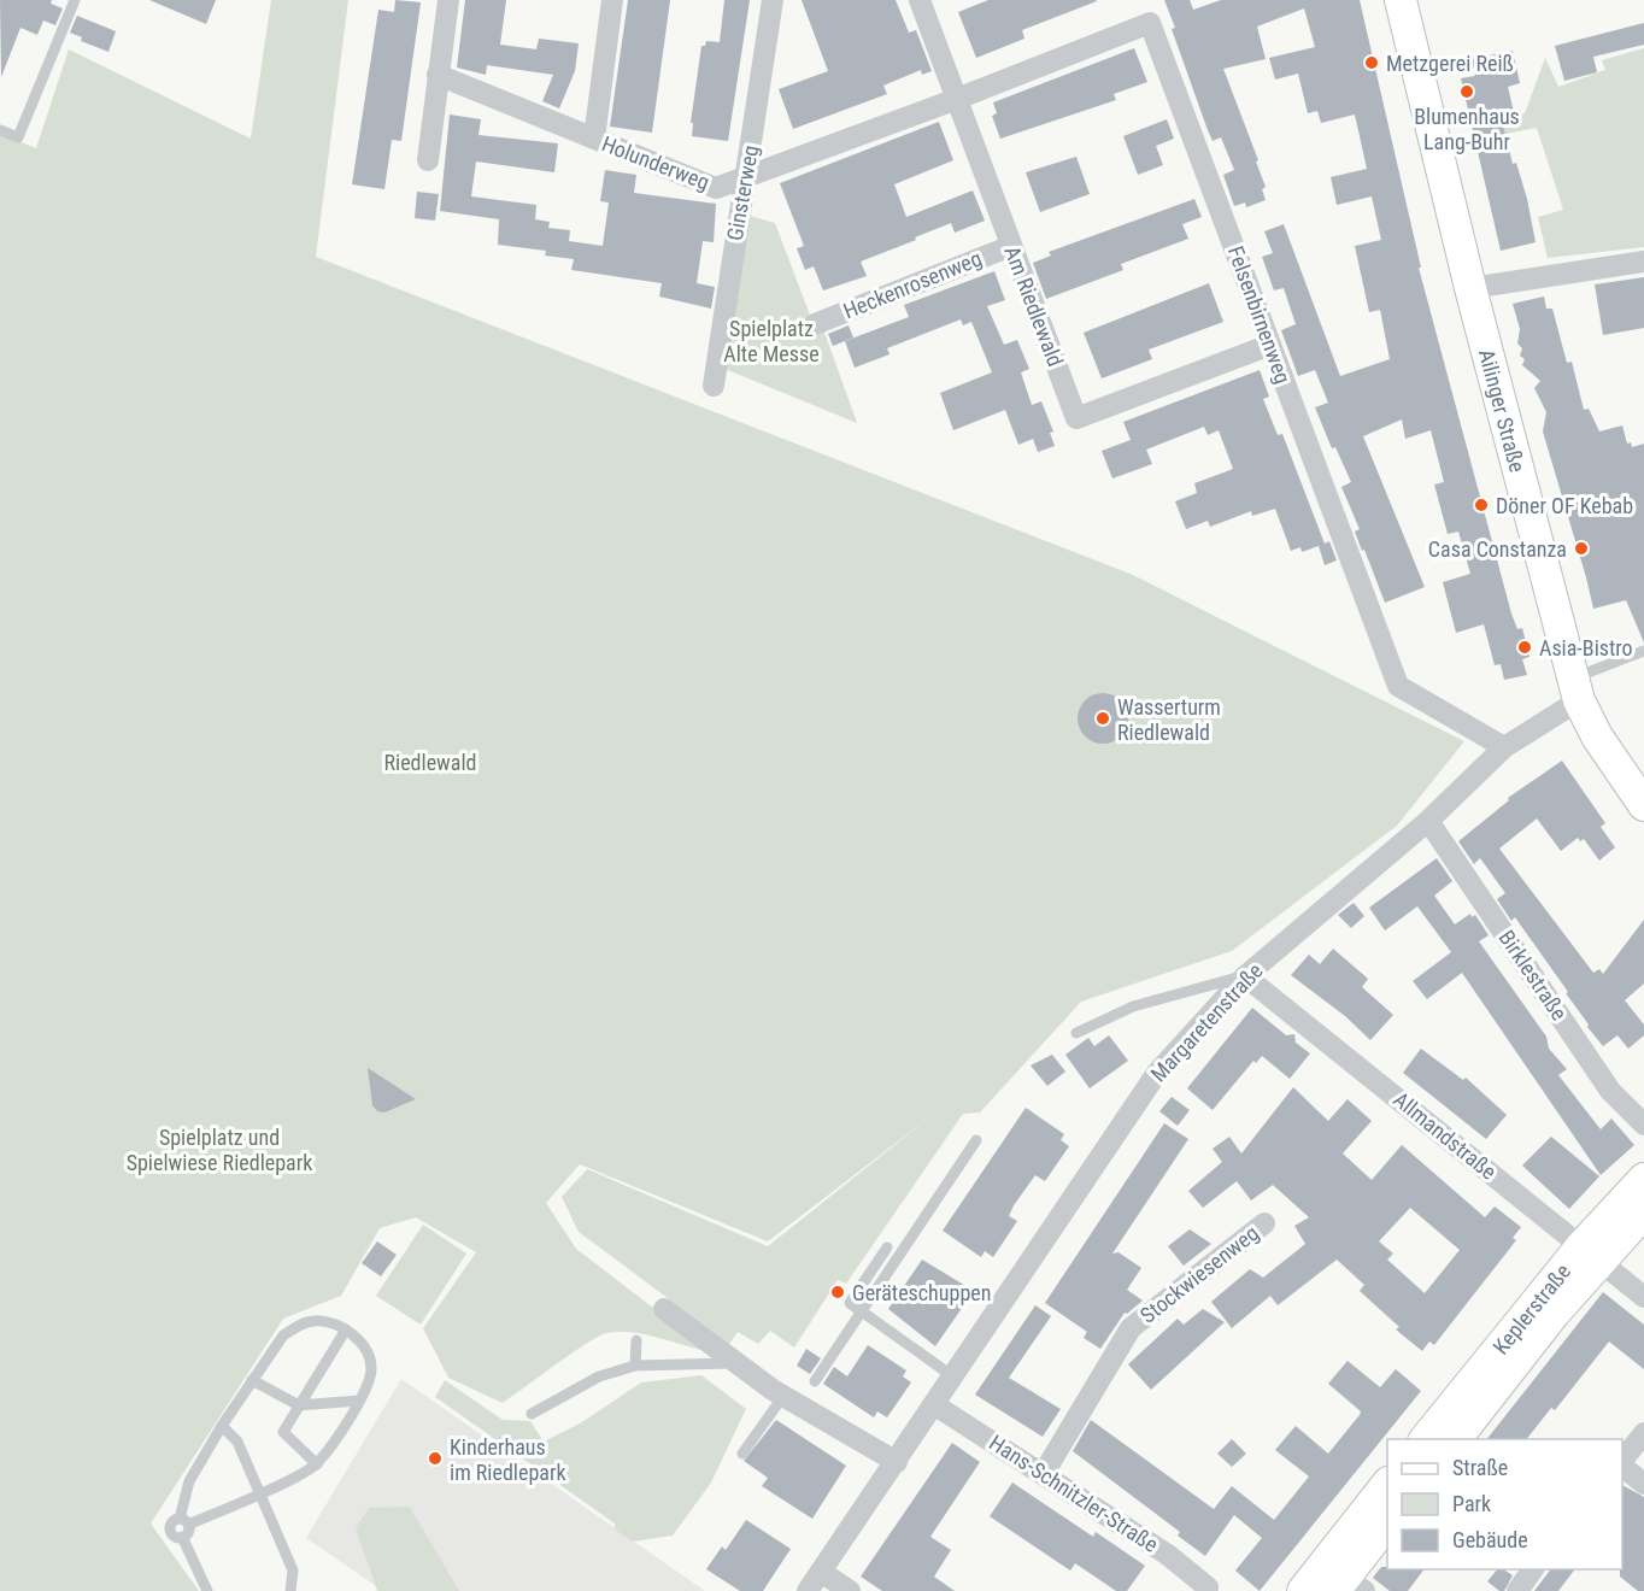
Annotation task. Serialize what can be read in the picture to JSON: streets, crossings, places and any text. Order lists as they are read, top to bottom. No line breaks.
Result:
{"streets":{"street":["Holunderweg","Ginsterweg","Heckenrosenweg","Am Riedlewald","Felsenbirnenweg","Ailinger Straße","Birklestraße","Margaretenstraße","Allmandstraße","Stockwiesenweg","Keplerstraße","Hans-Schnitzler-Straße"]},"crossings":[["Holunderweg","Ginsterweg"],["Holunderweg","Am Riedlewald"],["Holunderweg","Felsenbirnenweg"],["Heckenrosenweg","Am Riedlewald"],["Am Riedlewald","Felsenbirnenweg"],["Felsenbirnenweg","Margaretenstraße"],["Ailinger Straße","Margaretenstraße"],["Birklestraße","Margaretenstraße"],["Margaretenstraße","Allmandstraße"],["Margaretenstraße","Hans-Schnitzler-Straße"],["Allmandstraße","Keplerstraße"],["Stockwiesenweg","Hans-Schnitzler-Straße"]],"parks":["Spielplatz Alte Messe","Riedlewald","Spielplatz und Spielwiese Riedlepark"],"places":["Metzgerei Reiß","Blumenhaus Lang-Buhr","Döner OF Kebab","Casa Constanza","Asia-Bistro","Wasserturm Riedlewald","Geräteschuppen","Kinderhaus im Riedlepark"],"legend":["Straße","Park","Gebäude"]}
